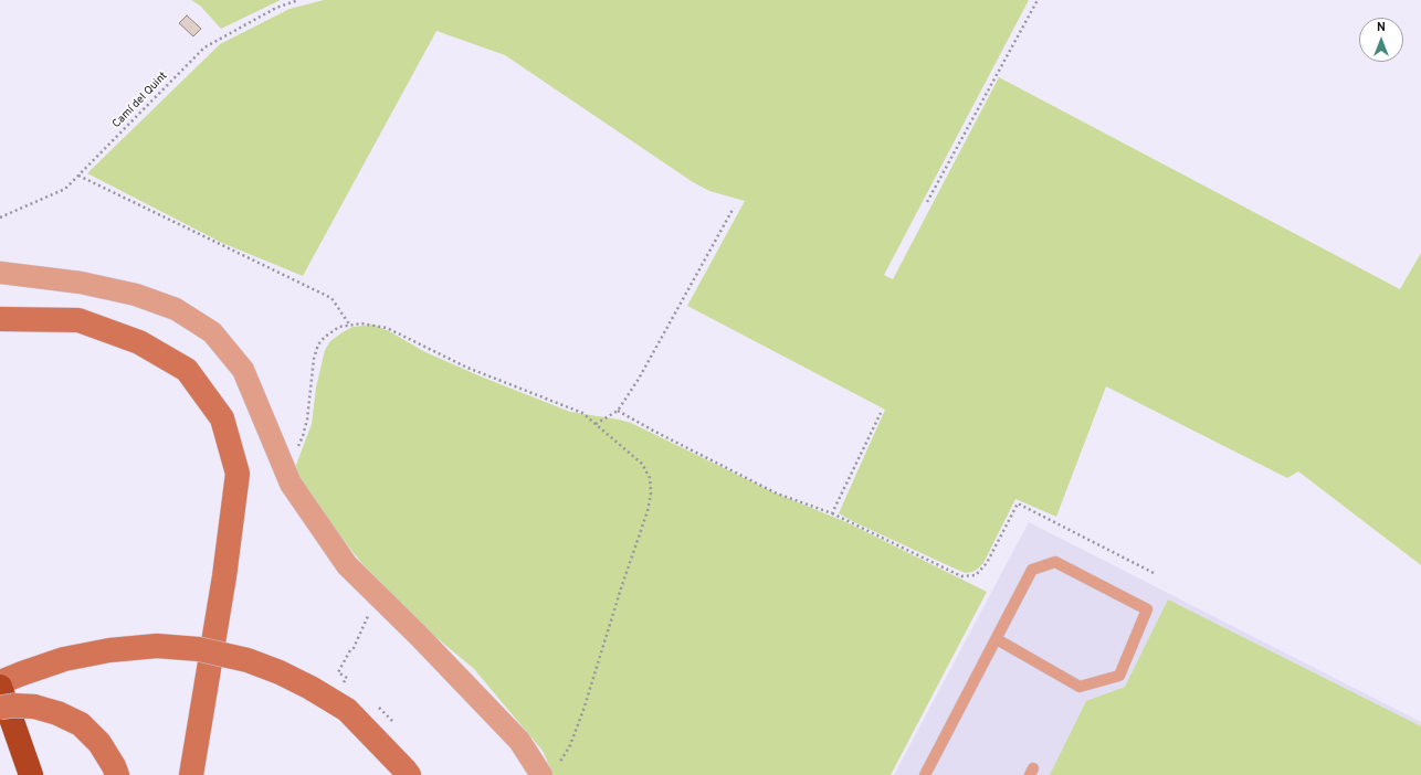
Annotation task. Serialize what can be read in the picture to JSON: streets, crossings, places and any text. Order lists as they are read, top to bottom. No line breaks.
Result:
{"streets":{"path":["Camí del Quint"]},"north":"top"}
